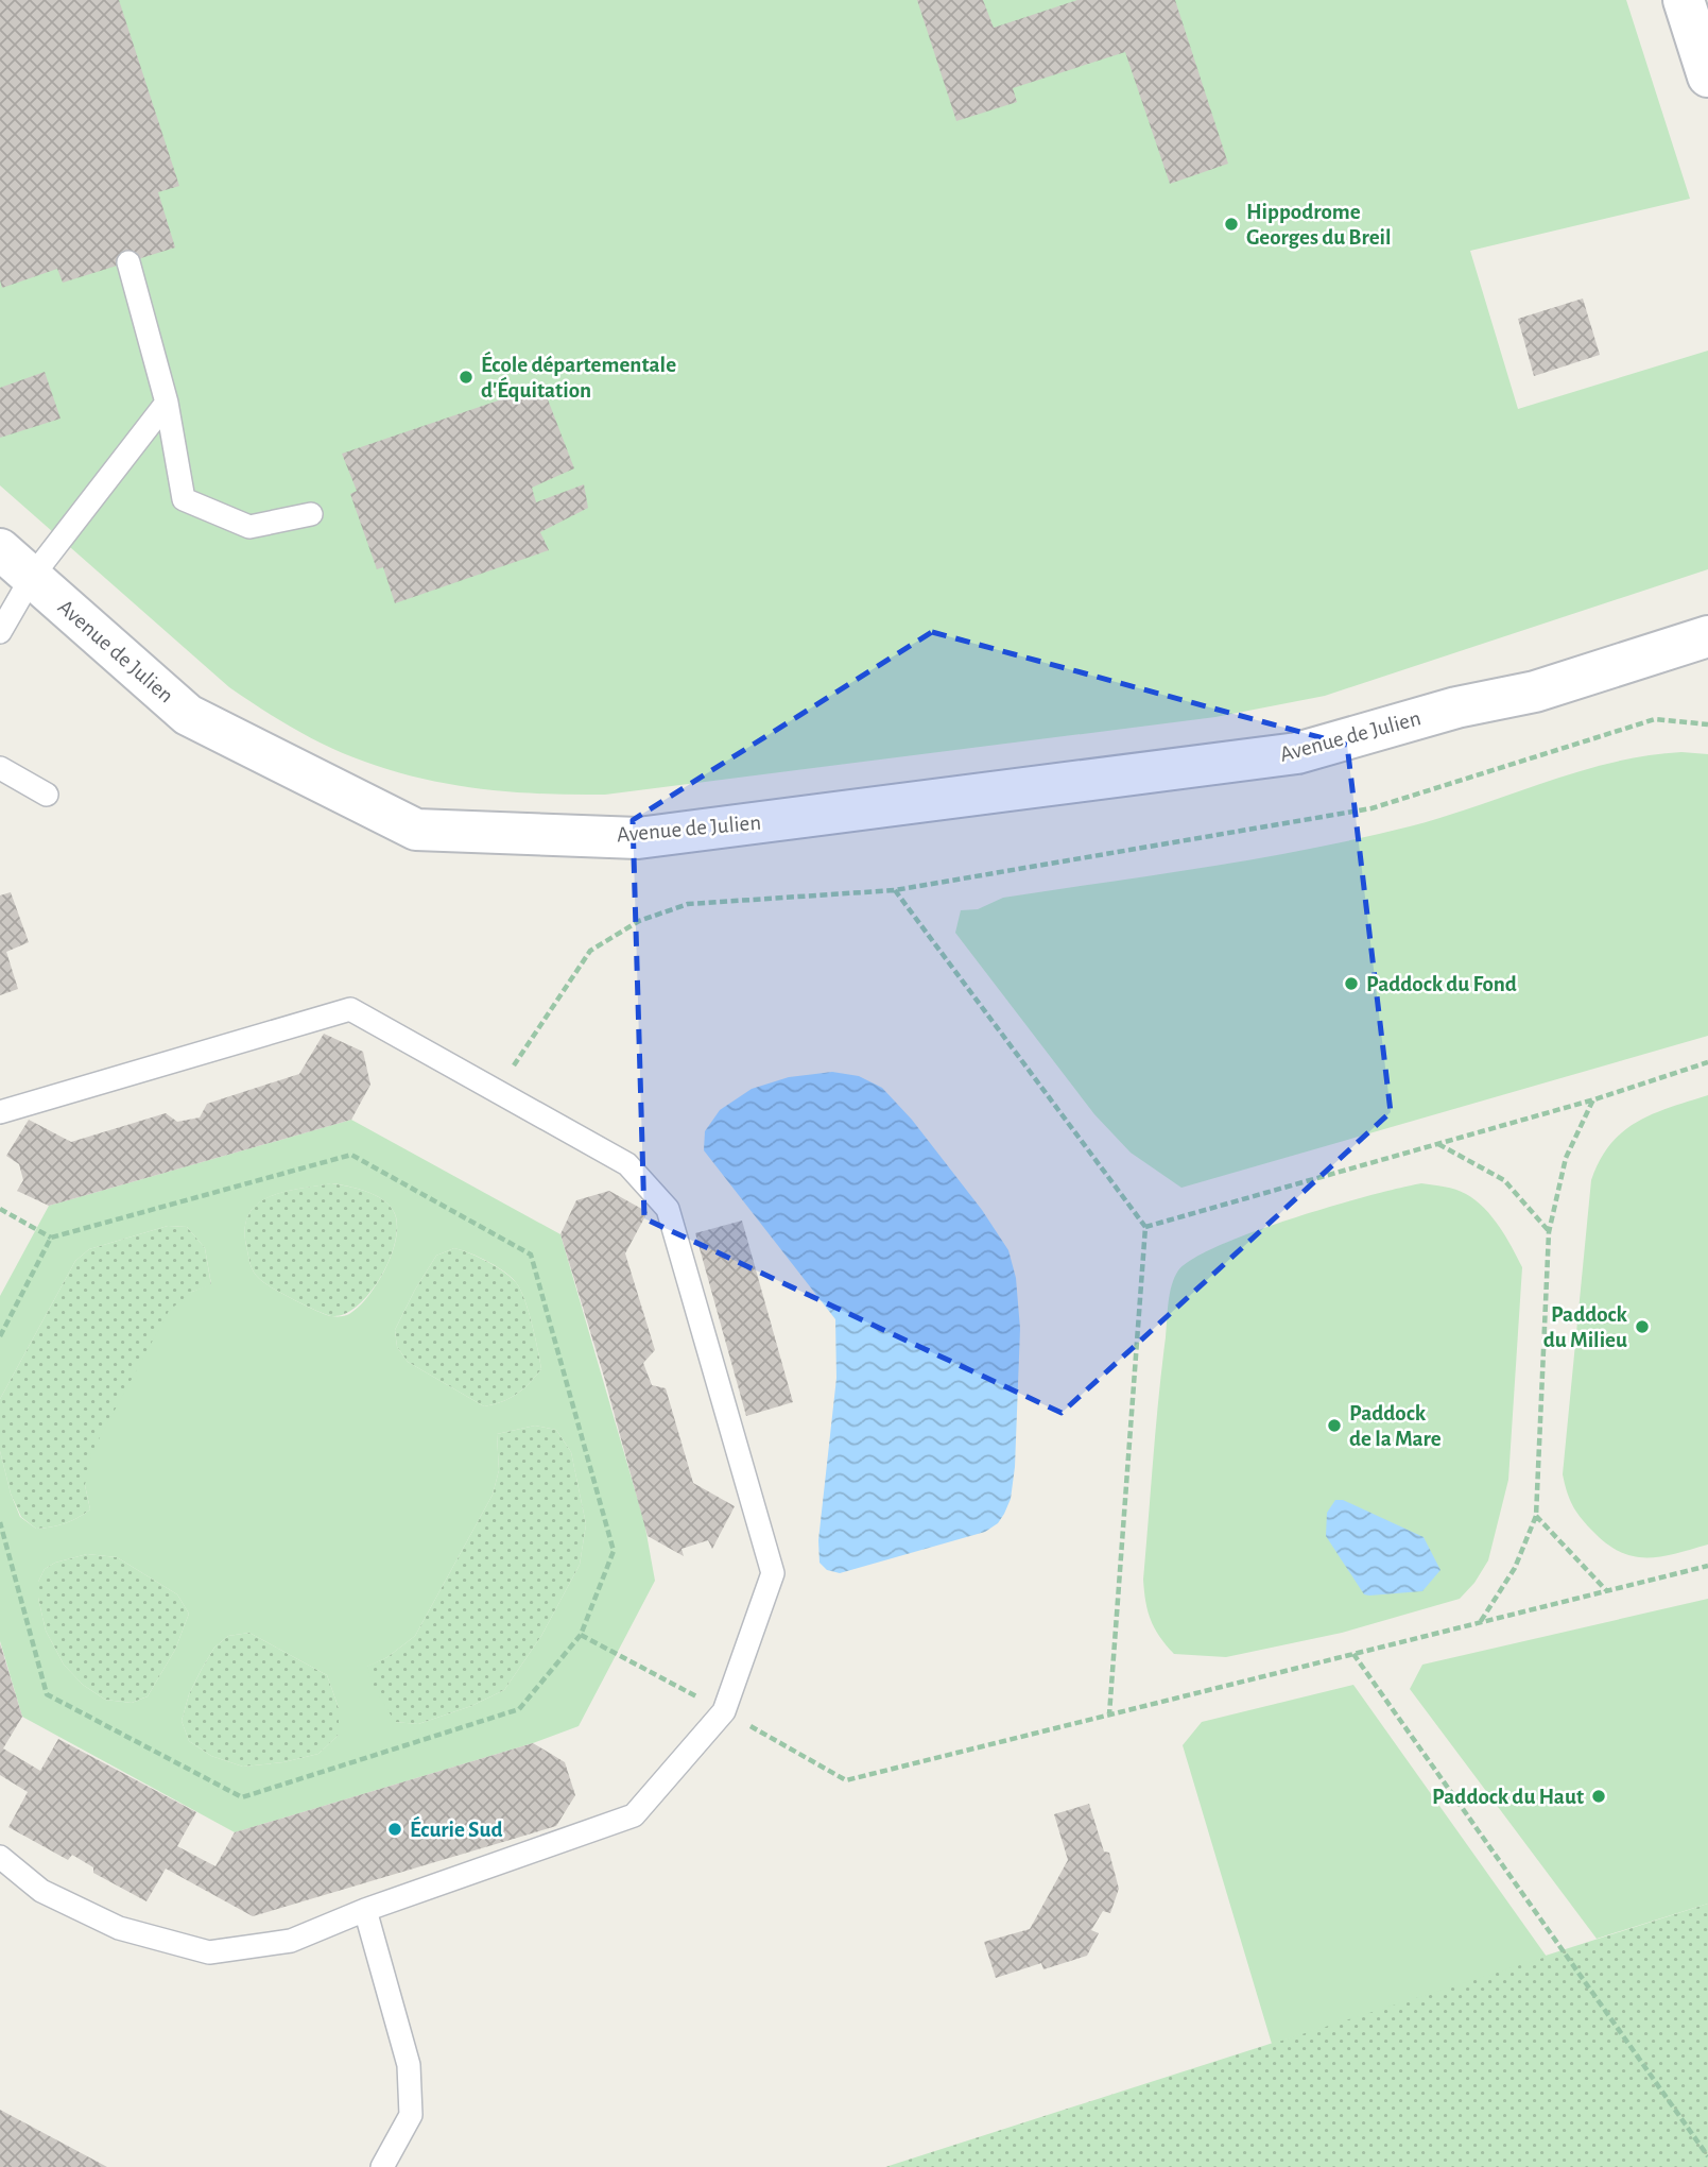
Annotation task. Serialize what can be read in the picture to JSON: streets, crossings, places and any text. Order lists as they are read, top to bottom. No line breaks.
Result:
{"streets":{"street":["Avenue de Julien"]},"places":["Hippodrome Georges du Breil","École départementale d'Équitation","Paddock du Fond","Paddock du Milieu","Paddock de la Mare","Paddock du Haut","Écurie Sud"]}
